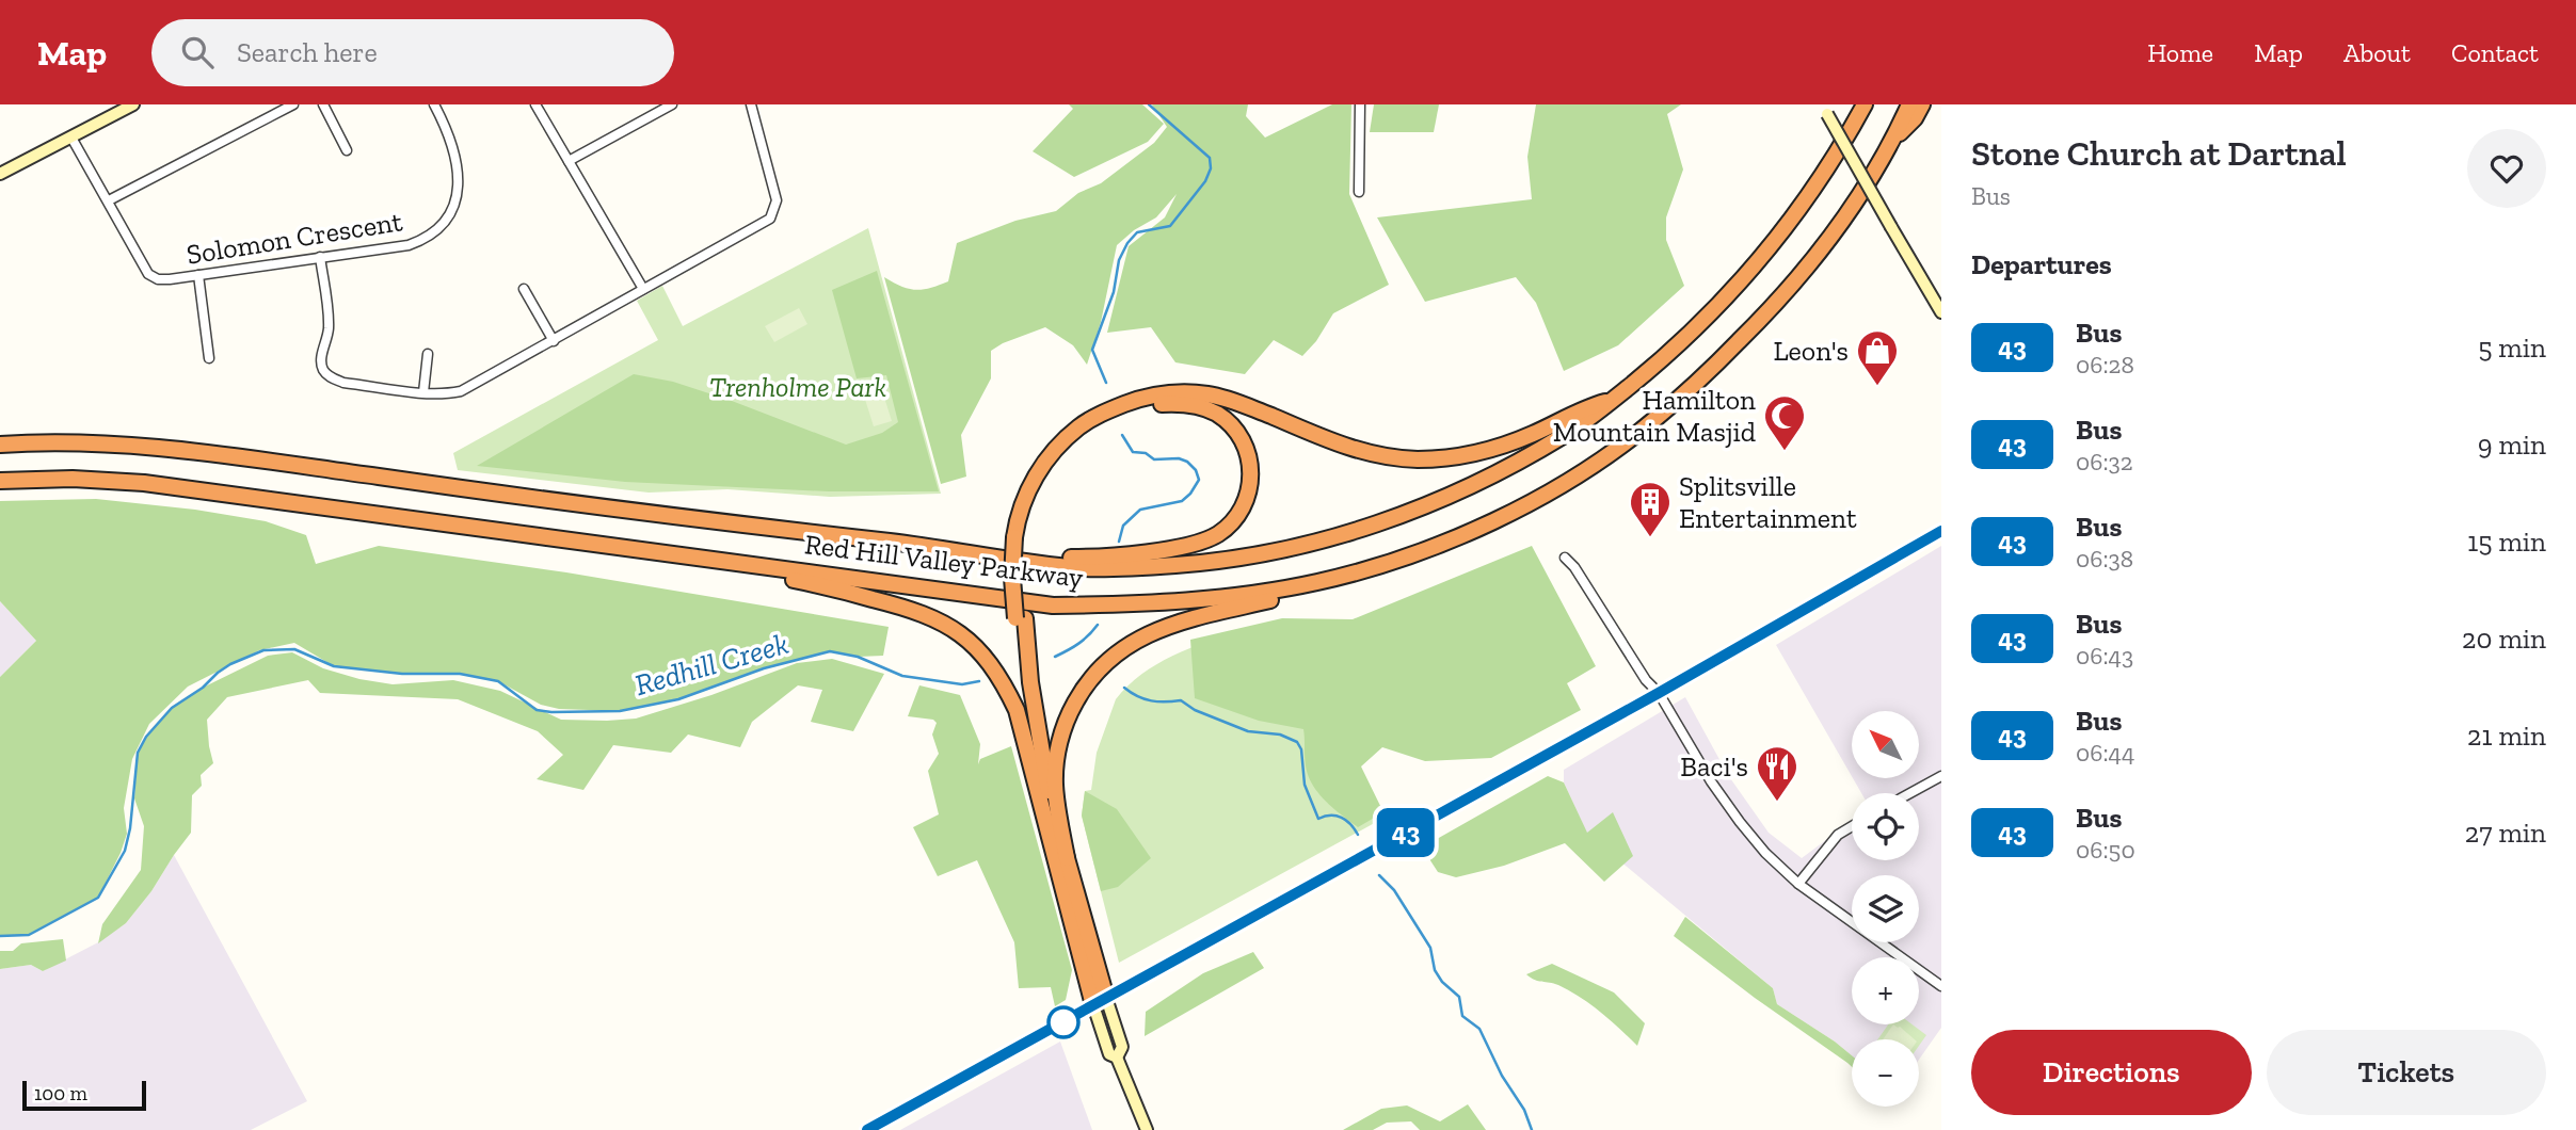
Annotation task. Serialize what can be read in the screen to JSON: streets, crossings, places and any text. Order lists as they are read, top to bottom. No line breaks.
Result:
{"streets":{"highway":["Red Hill Valley Parkway"],"street":["Solomon Crescent"]},"water":["Redhill Creek"],"parks":["Trenholme Park"],"places":{"shop":["Leon's"],"mosque":["Hamilton Mountain Masjid"],"building":["Splitsville Entertainment"],"restaurant":["Baci's"]},"lines":["bus line 43"],"scale_bar":"100 m","north":"top left","page":{"header":"Map","search":"Search here","nav":["Home","Map","About","Contact"],"on_map":"43","heading":[["Stone Church at Dartnal","Bus"],"Departures"],"list":[{"mark":"43","name":"Bus","note":"06:28","value":"5 min"},{"mark":"43","name":"Bus","note":"06:32","value":"9 min"},{"mark":"43","name":"Bus","note":"06:38","value":"15 min"},{"mark":"43","name":"Bus","note":"06:43","value":"20 min"},{"mark":"43","name":"Bus","note":"06:44","value":"21 min"},{"mark":"43","name":"Bus","note":"06:50","value":"27 min"}],"map_buttons":["+","−"],"buttons":["Directions","Tickets"],"scale":"100 m"}}
